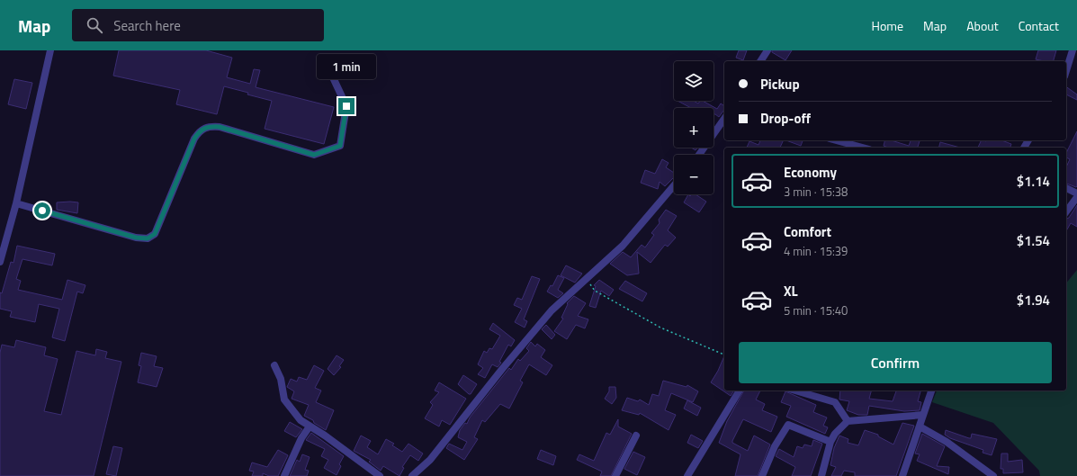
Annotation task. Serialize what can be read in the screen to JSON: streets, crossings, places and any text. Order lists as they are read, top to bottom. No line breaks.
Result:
{"page":{"header":"Map","search":"Search here","nav":["Home","Map","About","Contact"],"bubble":"1 min","map_buttons":["+","−"],"banner":["Pickup","Drop-off"],"list":[{"name":"Economy","note":"3 min · 15:38","value":"$1.14"},{"name":"Comfort","note":"4 min · 15:39","value":"$1.54"},{"name":"XL","note":"5 min · 15:40","value":"$1.94"}],"buttons":"Confirm"}}
